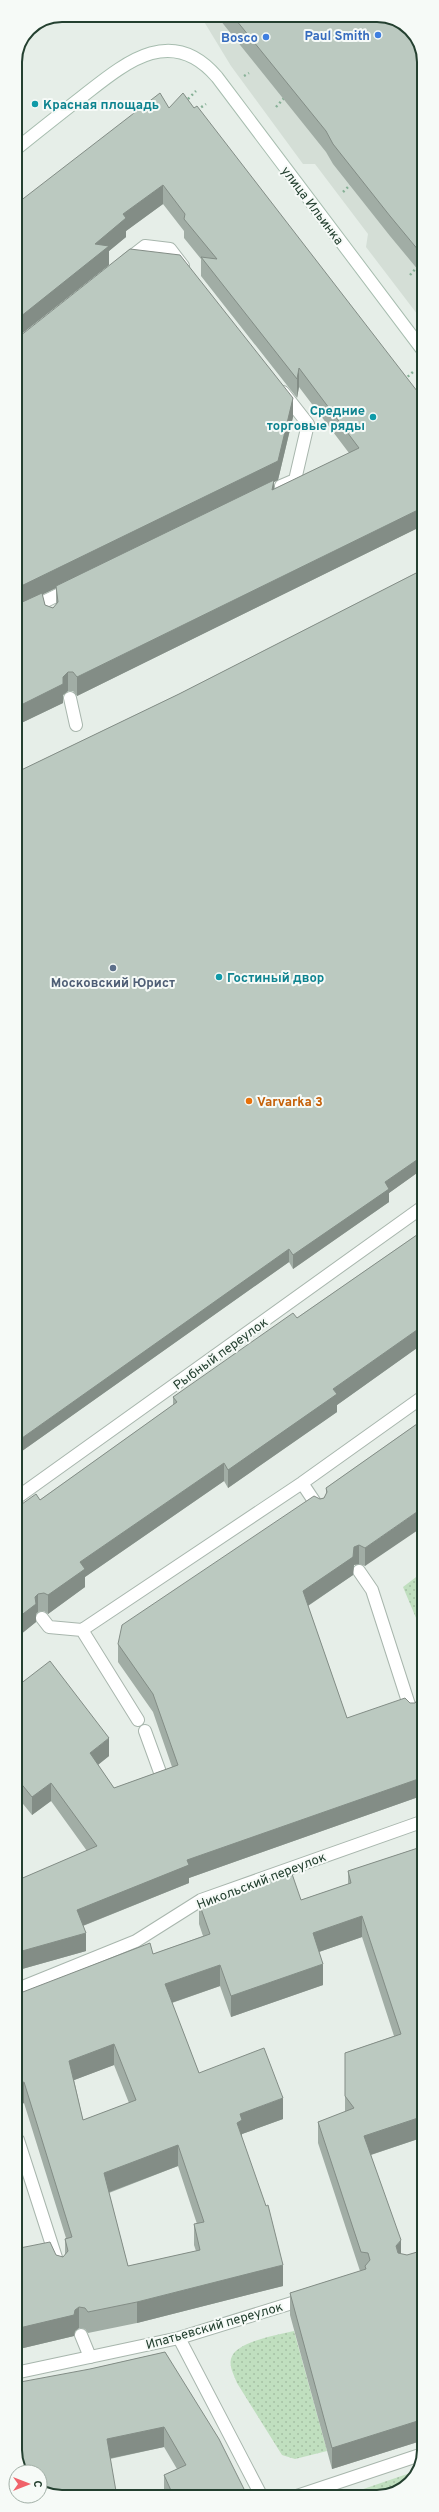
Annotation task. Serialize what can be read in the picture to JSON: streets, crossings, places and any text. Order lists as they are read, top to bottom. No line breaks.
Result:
{"streets":{"street":["улица Ильинка","Рыбный переулок","Никольский переулок","Ипатьевский переулок"]},"places":["Paul Smith","Bosco","Красная площадь","Средние торговые ряды","Московский Юрист","Гостиный двор","Varvarka 3"],"north":"right"}
